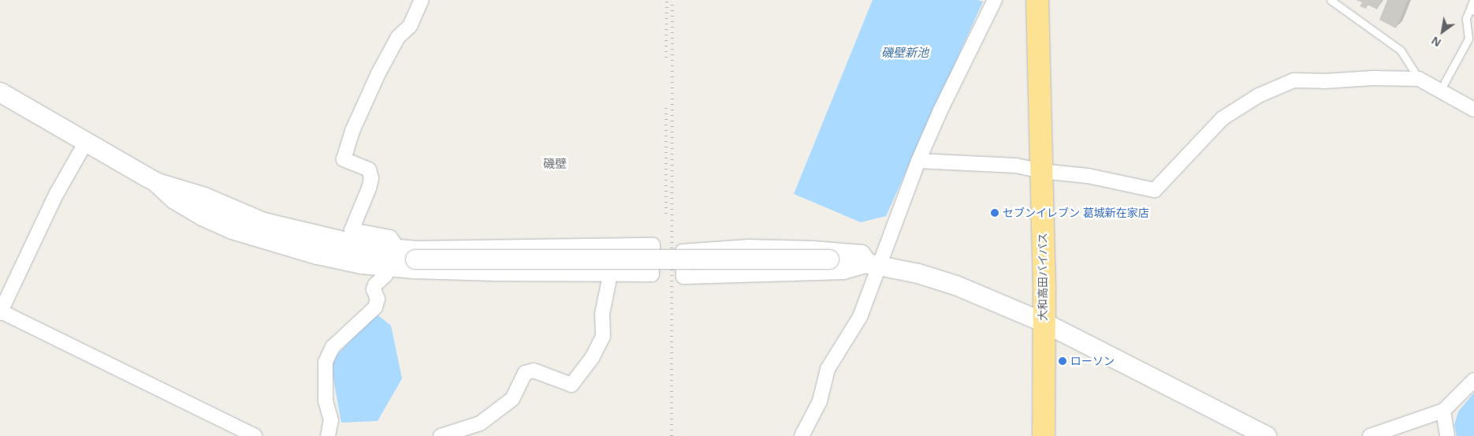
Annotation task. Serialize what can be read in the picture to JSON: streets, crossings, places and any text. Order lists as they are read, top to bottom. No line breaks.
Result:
{"streets":{"highway":["大和高田バイパス"]},"districts":["磯壁"],"water":["磯壁新池"],"places":["セブンイレブン 葛城新在家店","ローソン"],"north":"bottom left"}
